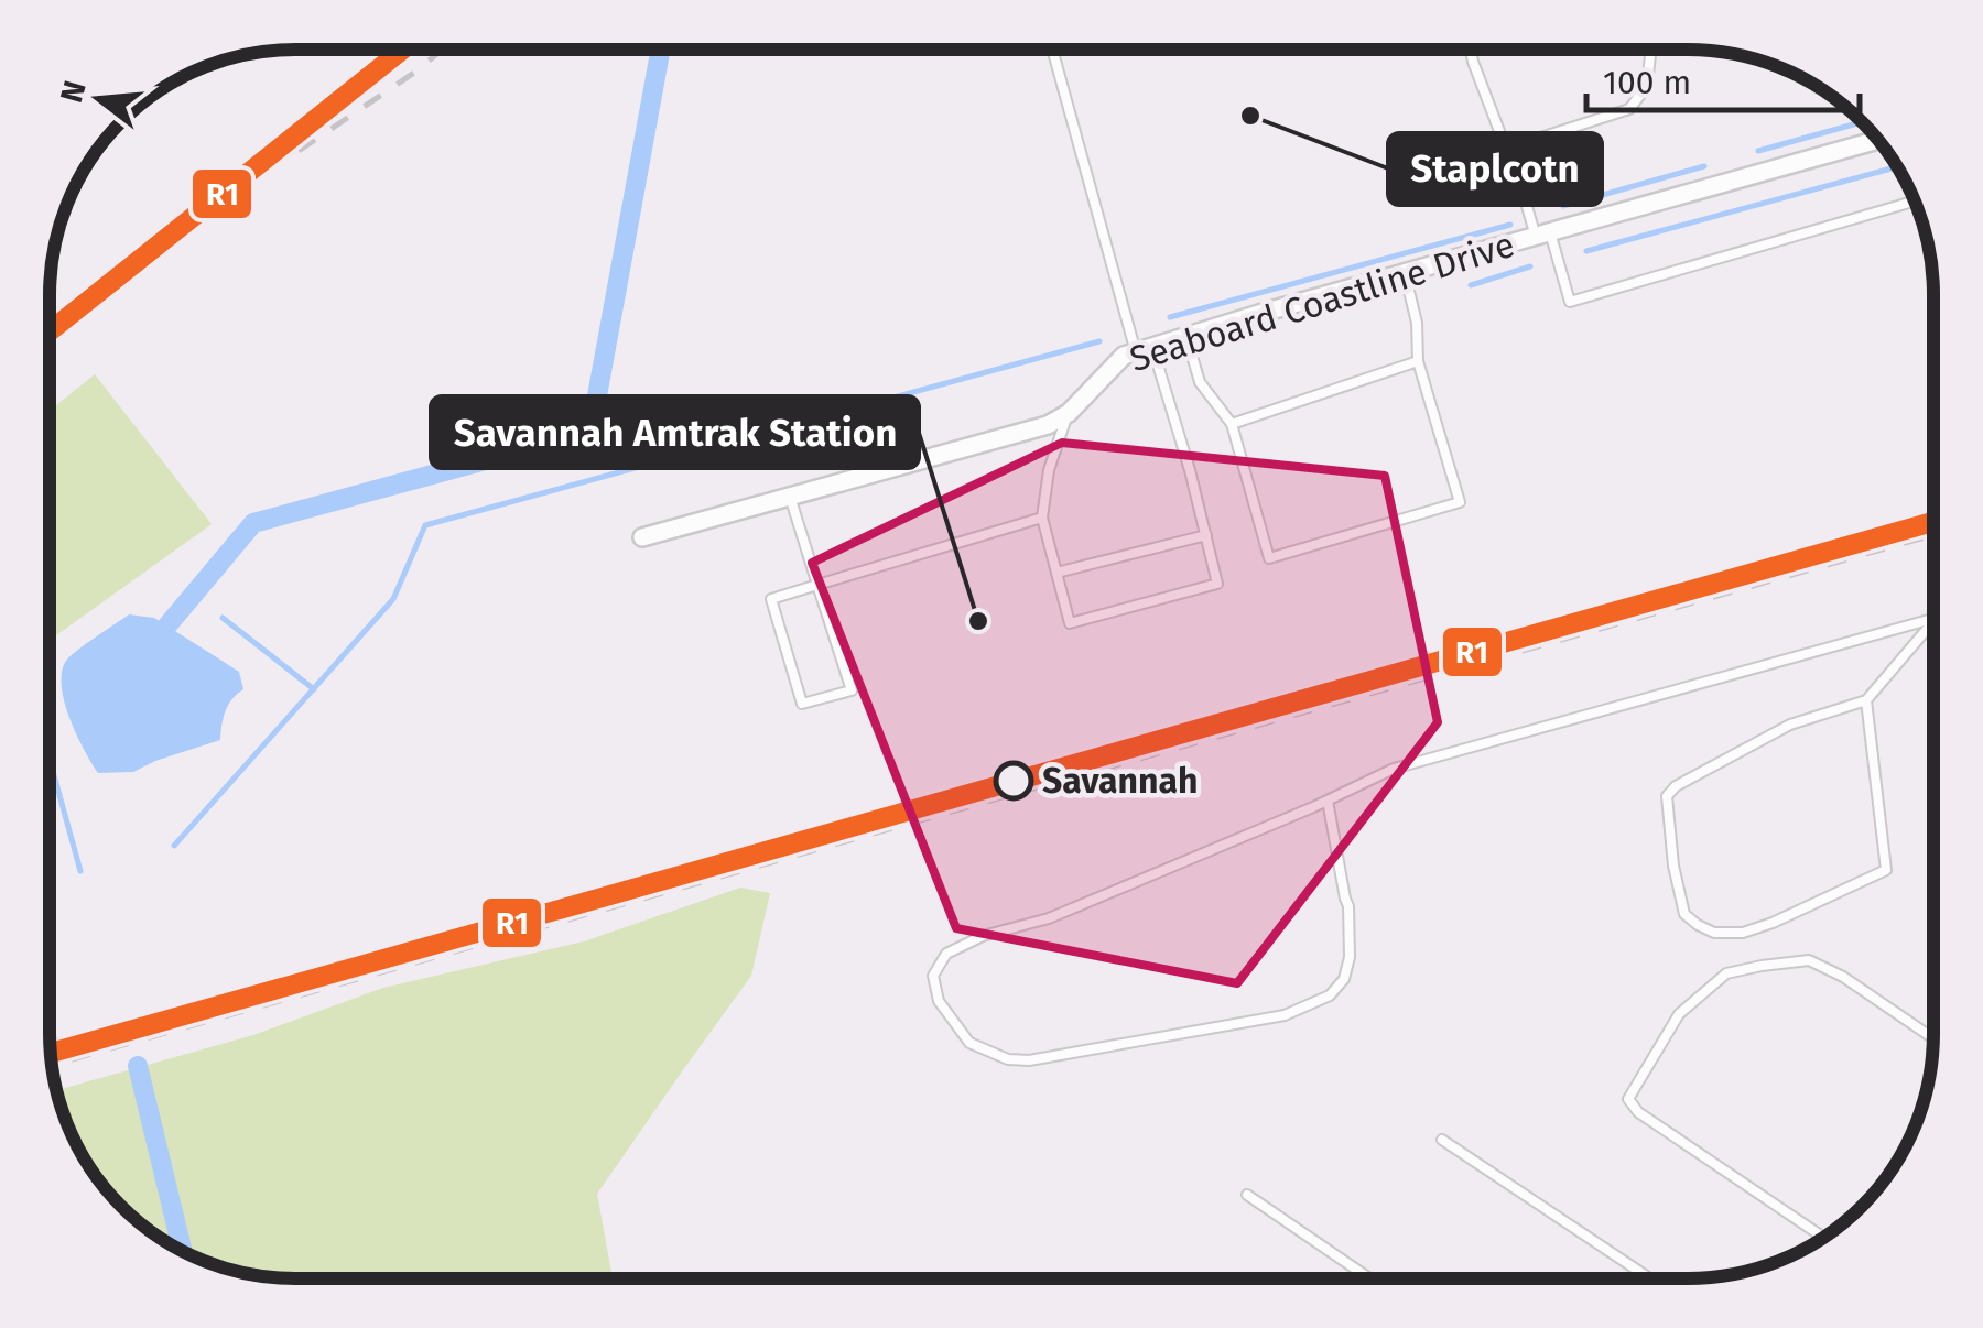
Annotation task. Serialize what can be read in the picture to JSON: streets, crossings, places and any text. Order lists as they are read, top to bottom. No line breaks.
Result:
{"streets":{"street":["Seaboard Coastline Drive"]},"places":["Staplcotn","Savannah Amtrak Station","Savannah"],"lines":["transit line R1"],"scale_bar":"100 m","north":"left"}
